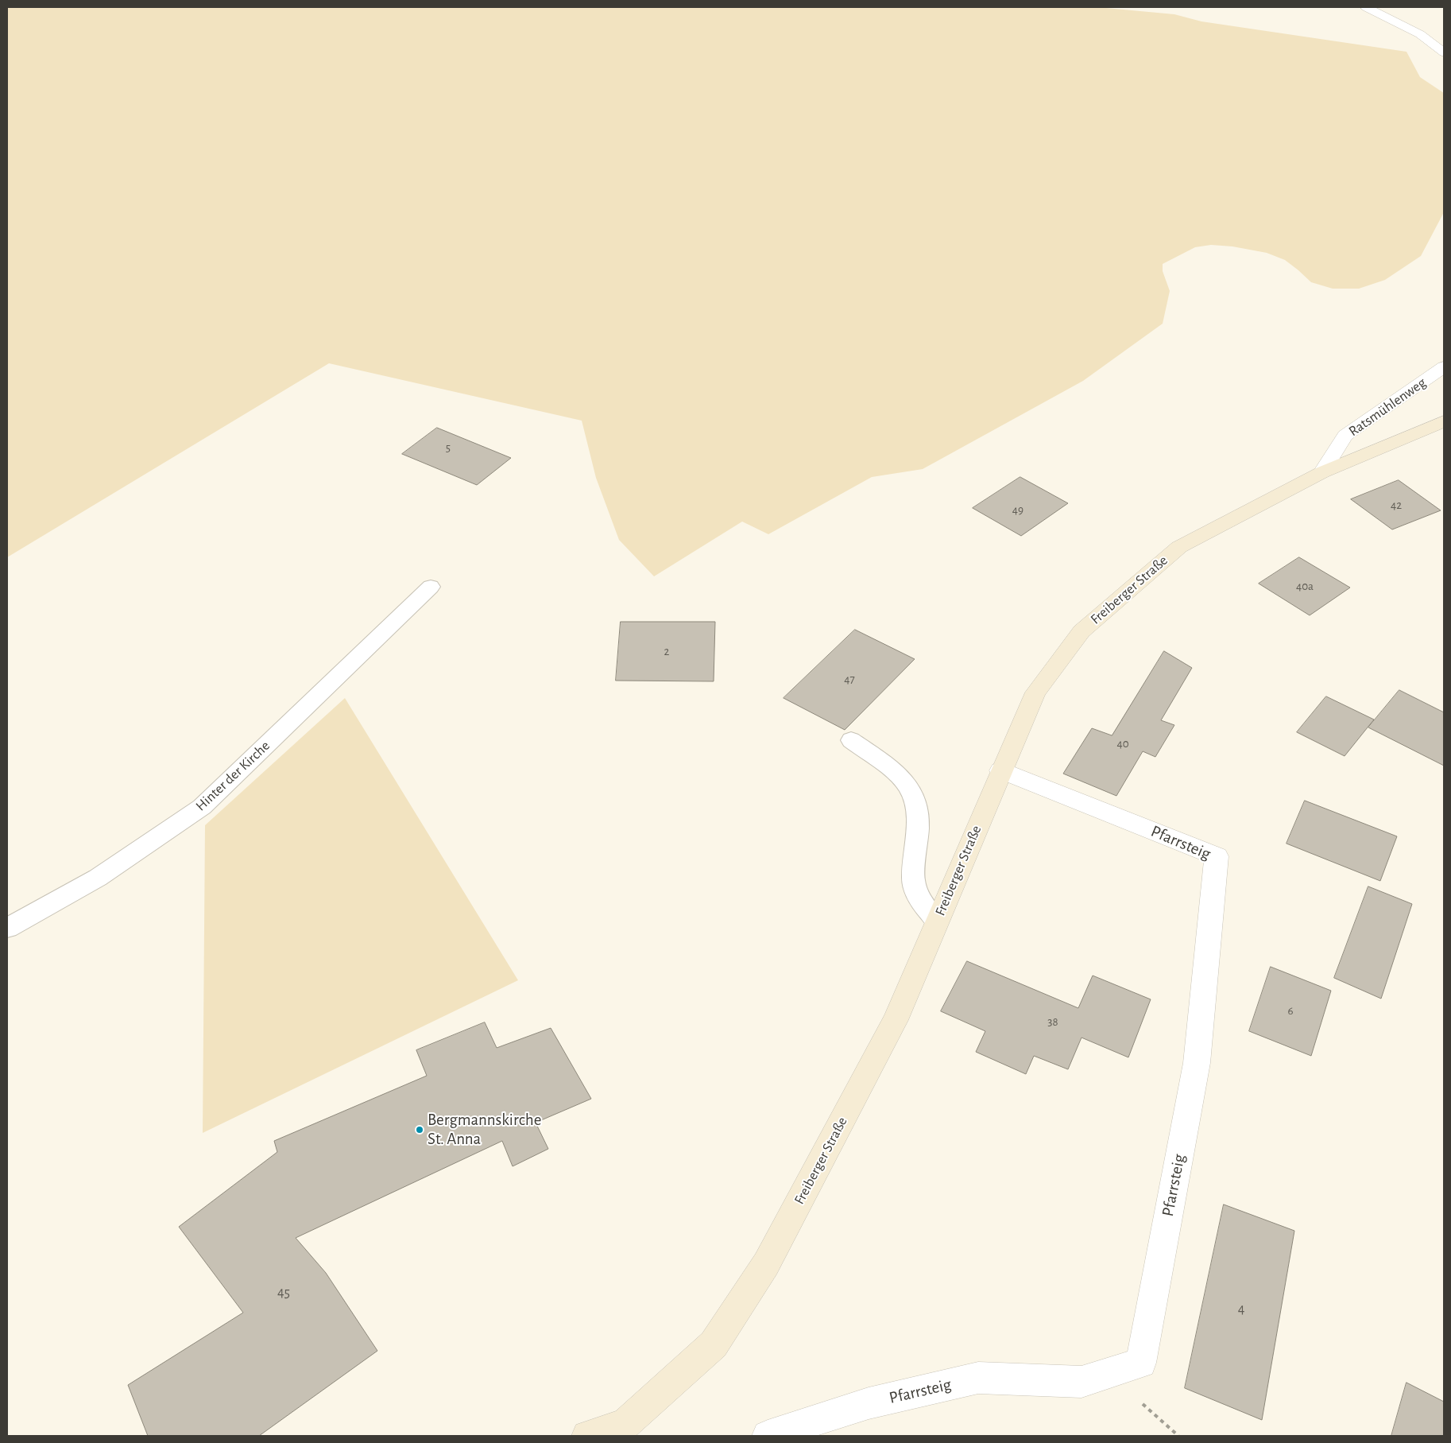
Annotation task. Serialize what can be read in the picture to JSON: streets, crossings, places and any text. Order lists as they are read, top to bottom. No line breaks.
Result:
{"streets":{"street":["Ratsmühlenweg","Freiberger Straße","Pfarrsteig"],"lane":["Hinter der Kirche"]},"crossings":[["Ratsmühlenweg","Freiberger Straße"],["Freiberger Straße","Pfarrsteig"]],"places":["Bergmannskirche St. Anna"],"house_numbers":["5","42","49","40a","2","47","40","6","38","45","4"]}
